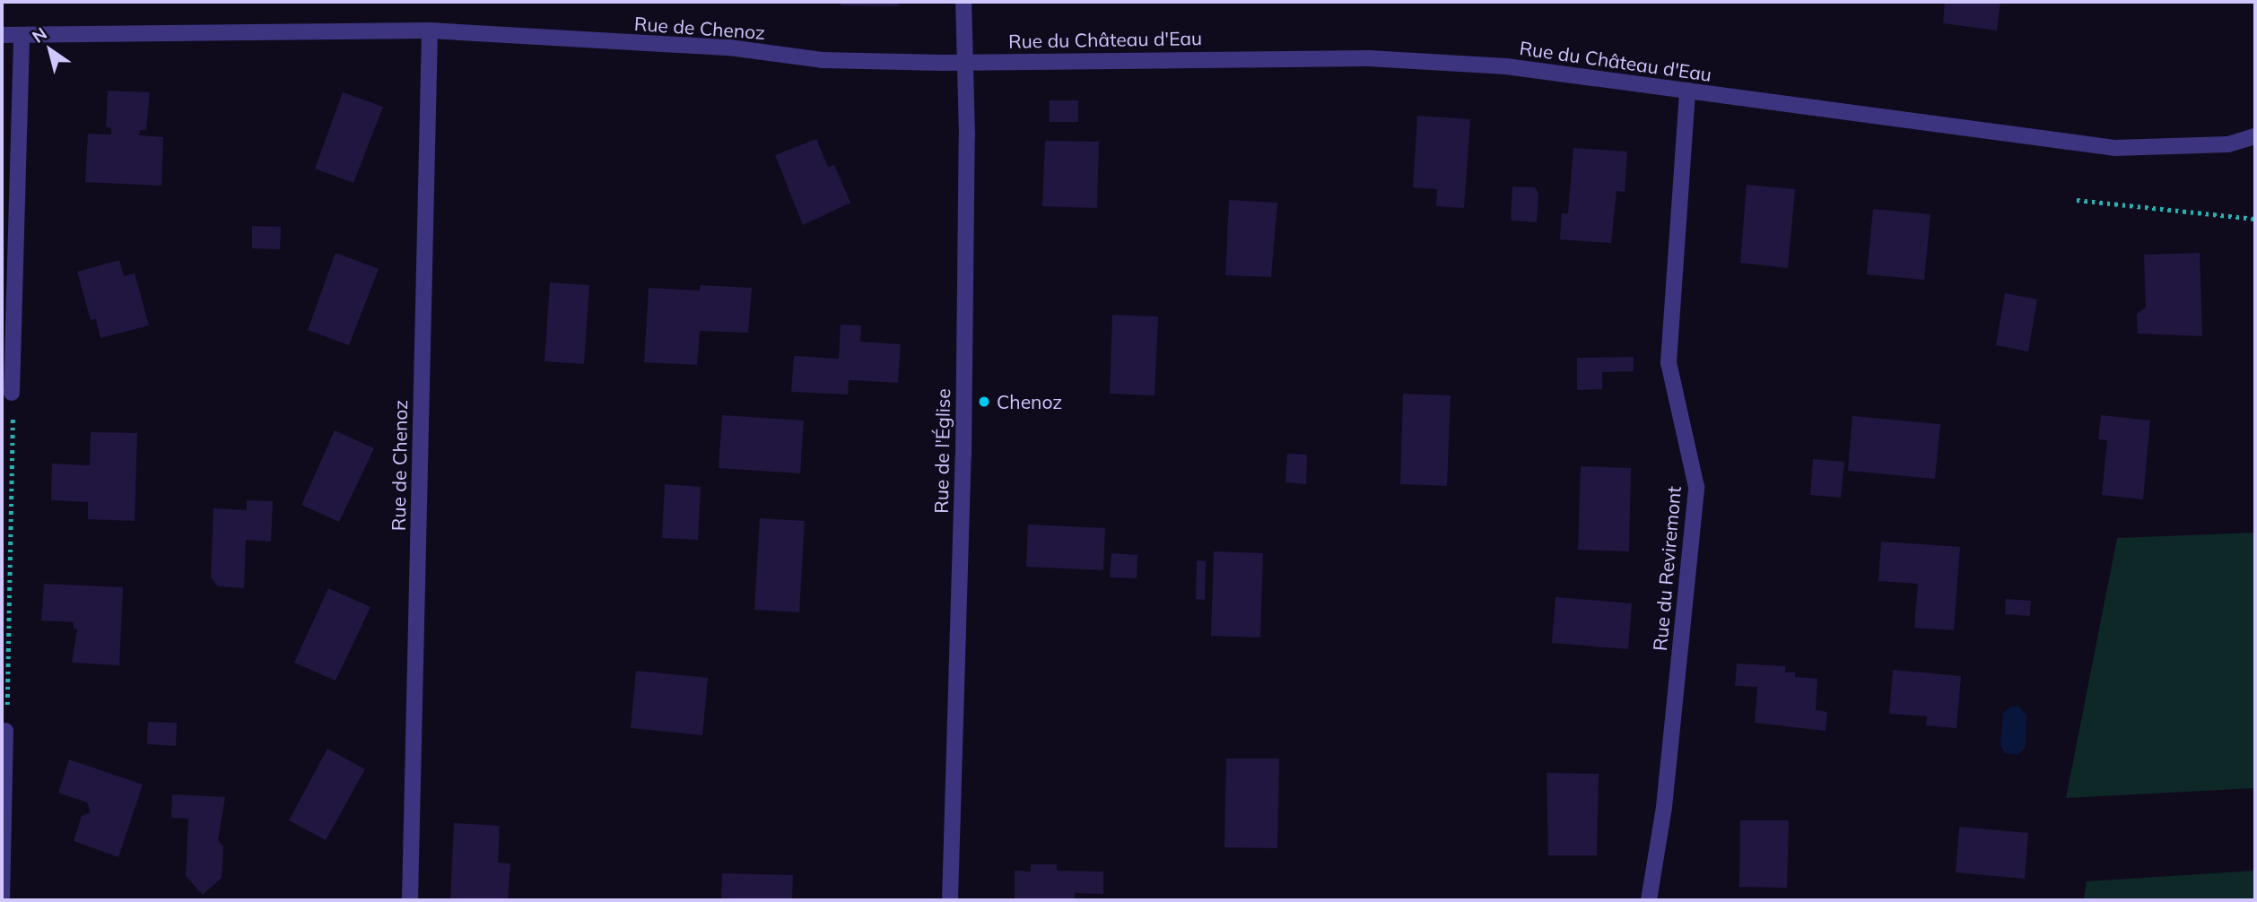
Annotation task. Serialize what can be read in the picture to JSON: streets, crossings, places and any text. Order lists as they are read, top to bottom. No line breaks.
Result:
{"streets":{"street":["Rue de Chenoz","Rue du Château d'Eau","Rue de l'Église","Rue du Reviremont"]},"crossings":[["Rue de Chenoz","Rue du Château d'Eau"],["Rue de Chenoz","Rue de l'Église"],["Rue du Château d'Eau","Rue de l'Église"],["Rue du Château d'Eau","Rue du Reviremont"]],"places":["Chenoz"],"north":"top left"}
